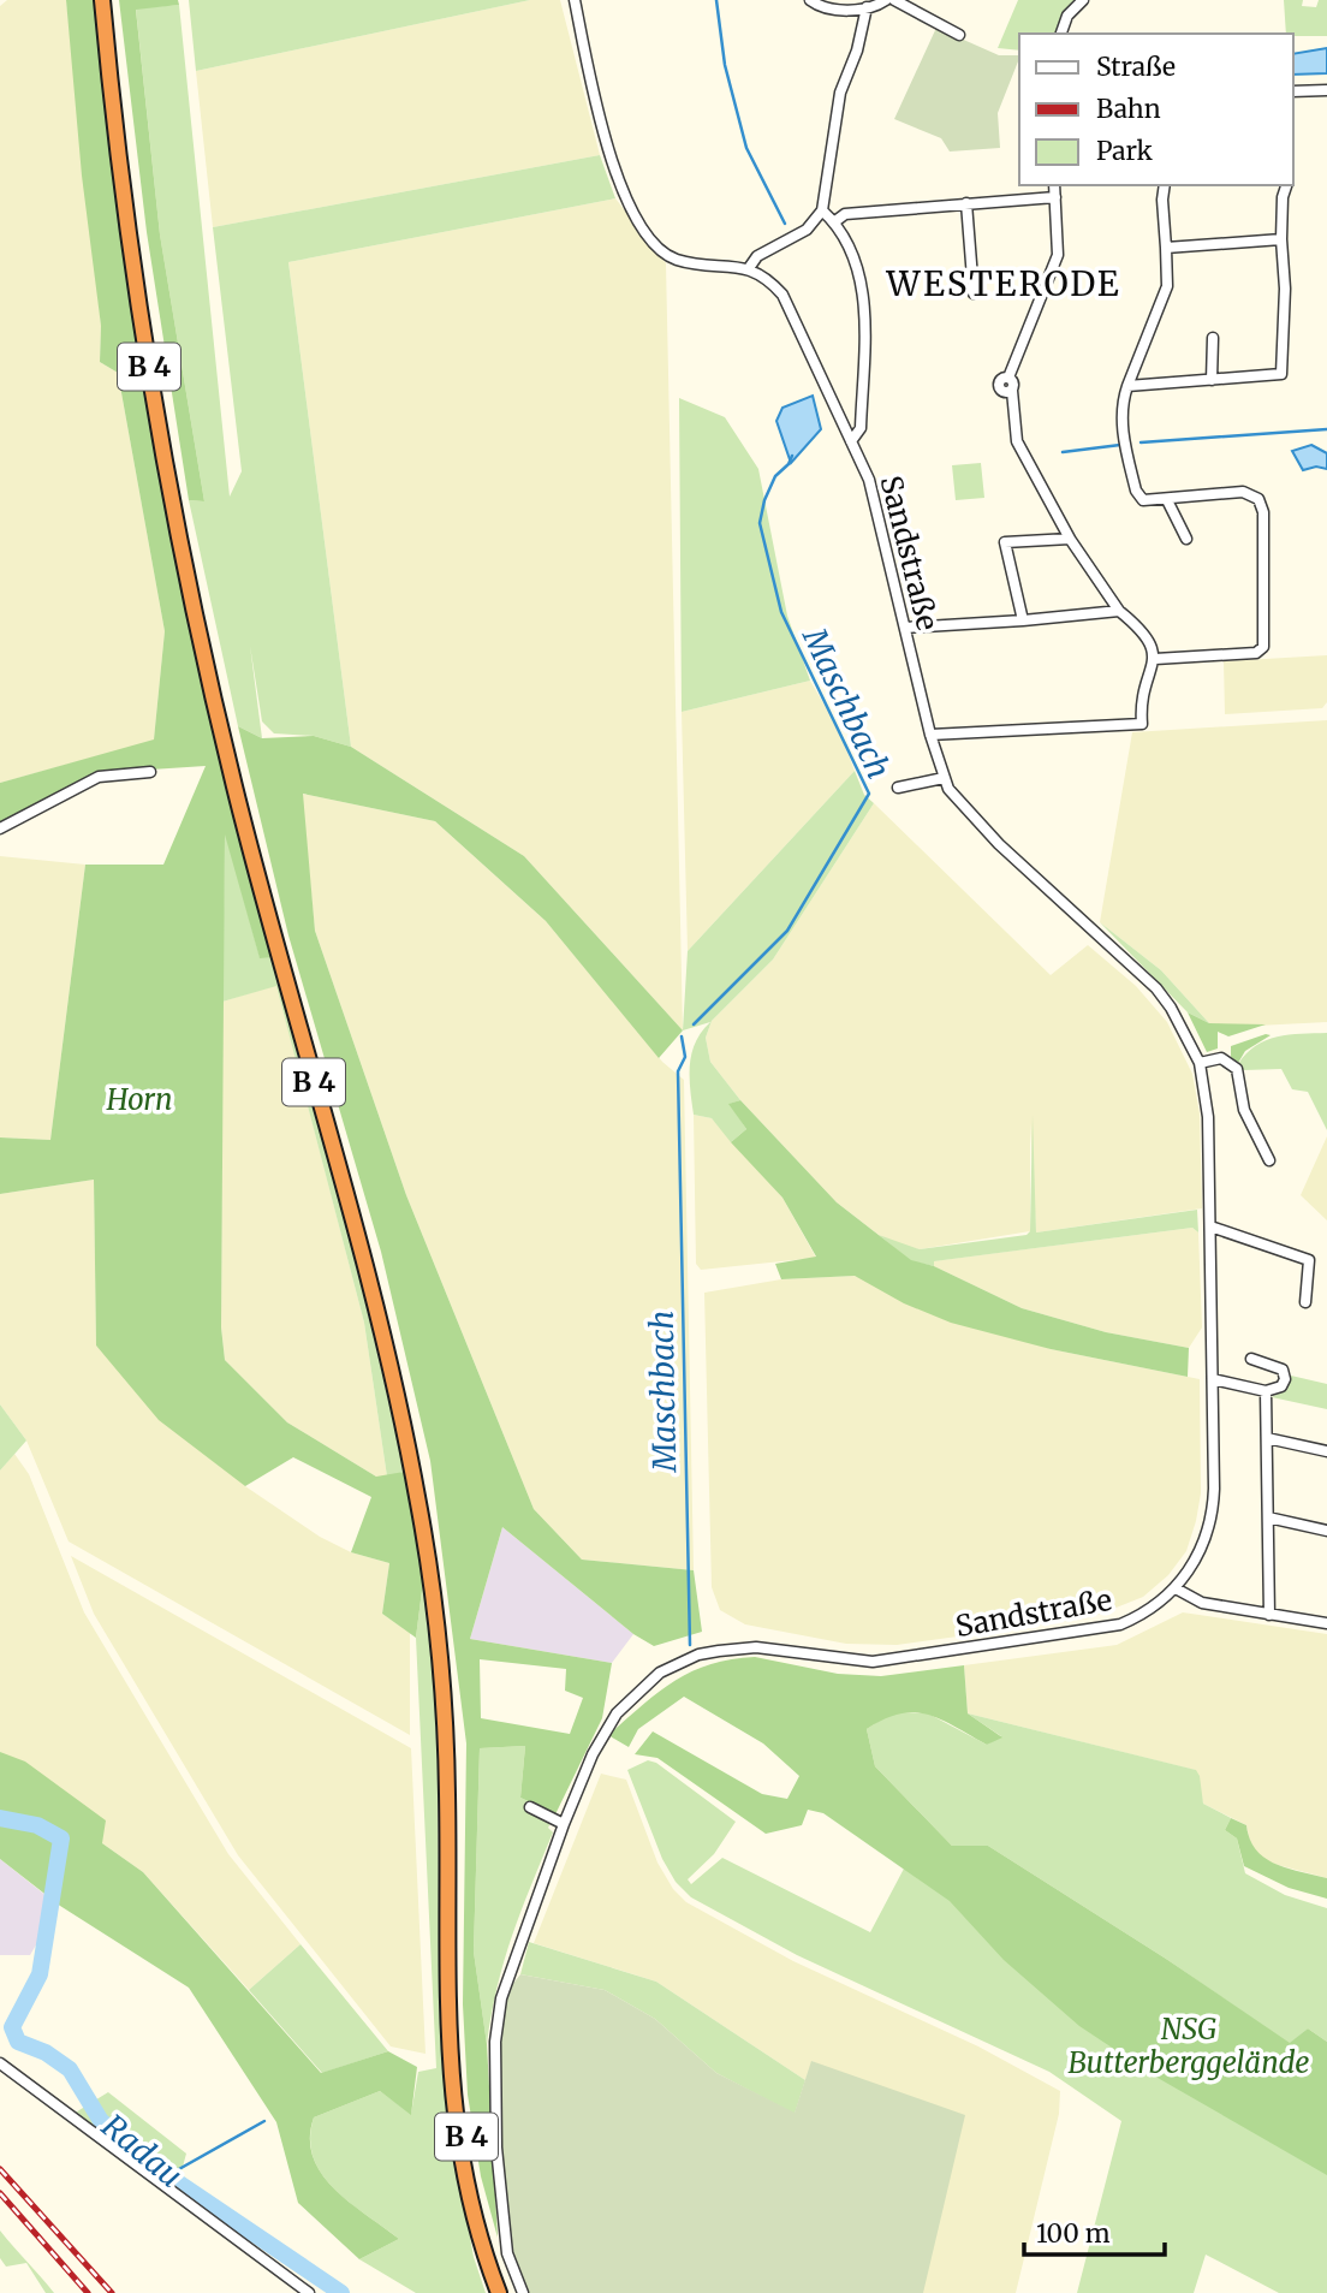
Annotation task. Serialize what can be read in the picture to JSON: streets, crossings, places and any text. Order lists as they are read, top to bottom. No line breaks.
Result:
{"streets":{"highway":["B 4"],"street":["Sandstraße"]},"districts":["WESTERODE"],"water":["Maschbach","Radau"],"parks":["Horn","NSG Butterberggelände"],"legend":["Straße","Bahn","Park"],"scale_bar":"100 m"}
